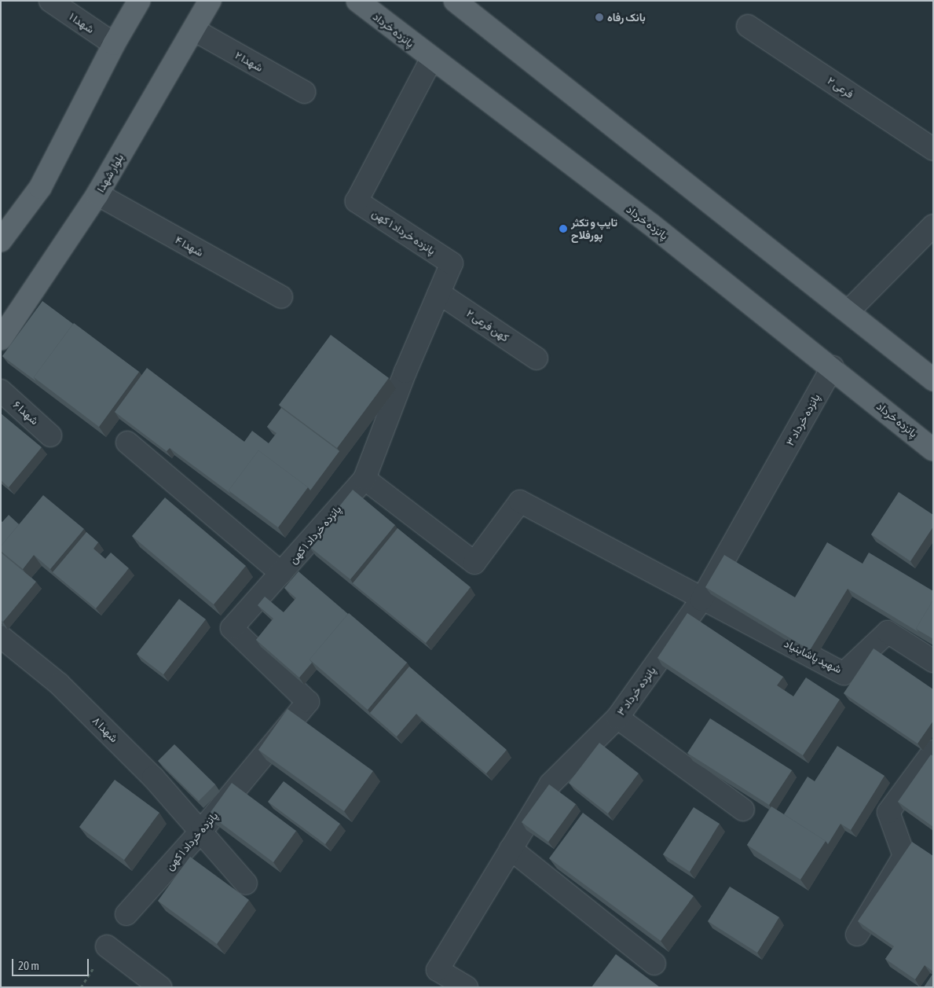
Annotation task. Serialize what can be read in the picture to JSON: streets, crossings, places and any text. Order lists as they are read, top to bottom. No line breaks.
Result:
{"streets":{"main road":["پانزده خرداد","بلوار شهدا"],"street":["شهدا ۱","شهدا ۲","فرعی ۲","پانزده خرداد ۱ کهن","شهدا ۴","کهن فرعی ۲","شهدا ۶","پانزده خرداد ۳","شهید پاشابنیاد","شهدا ۸"]},"crossings":[["پانزده خرداد","پانزده خرداد ۱ کهن"],["پانزده خرداد","پانزده خرداد ۳"],["شهدا ۲","بلوار شهدا"],["بلوار شهدا","شهدا ۴"],["پانزده خرداد ۱ کهن","کهن فرعی ۲"],["پانزده خرداد ۱ کهن","شهدا ۸"],["پانزده خرداد ۳","شهید پاشابنیاد"]],"places":["بانک رفاه","تایپ و تکثر پورفلاح"],"scale_bar":"20 m"}
